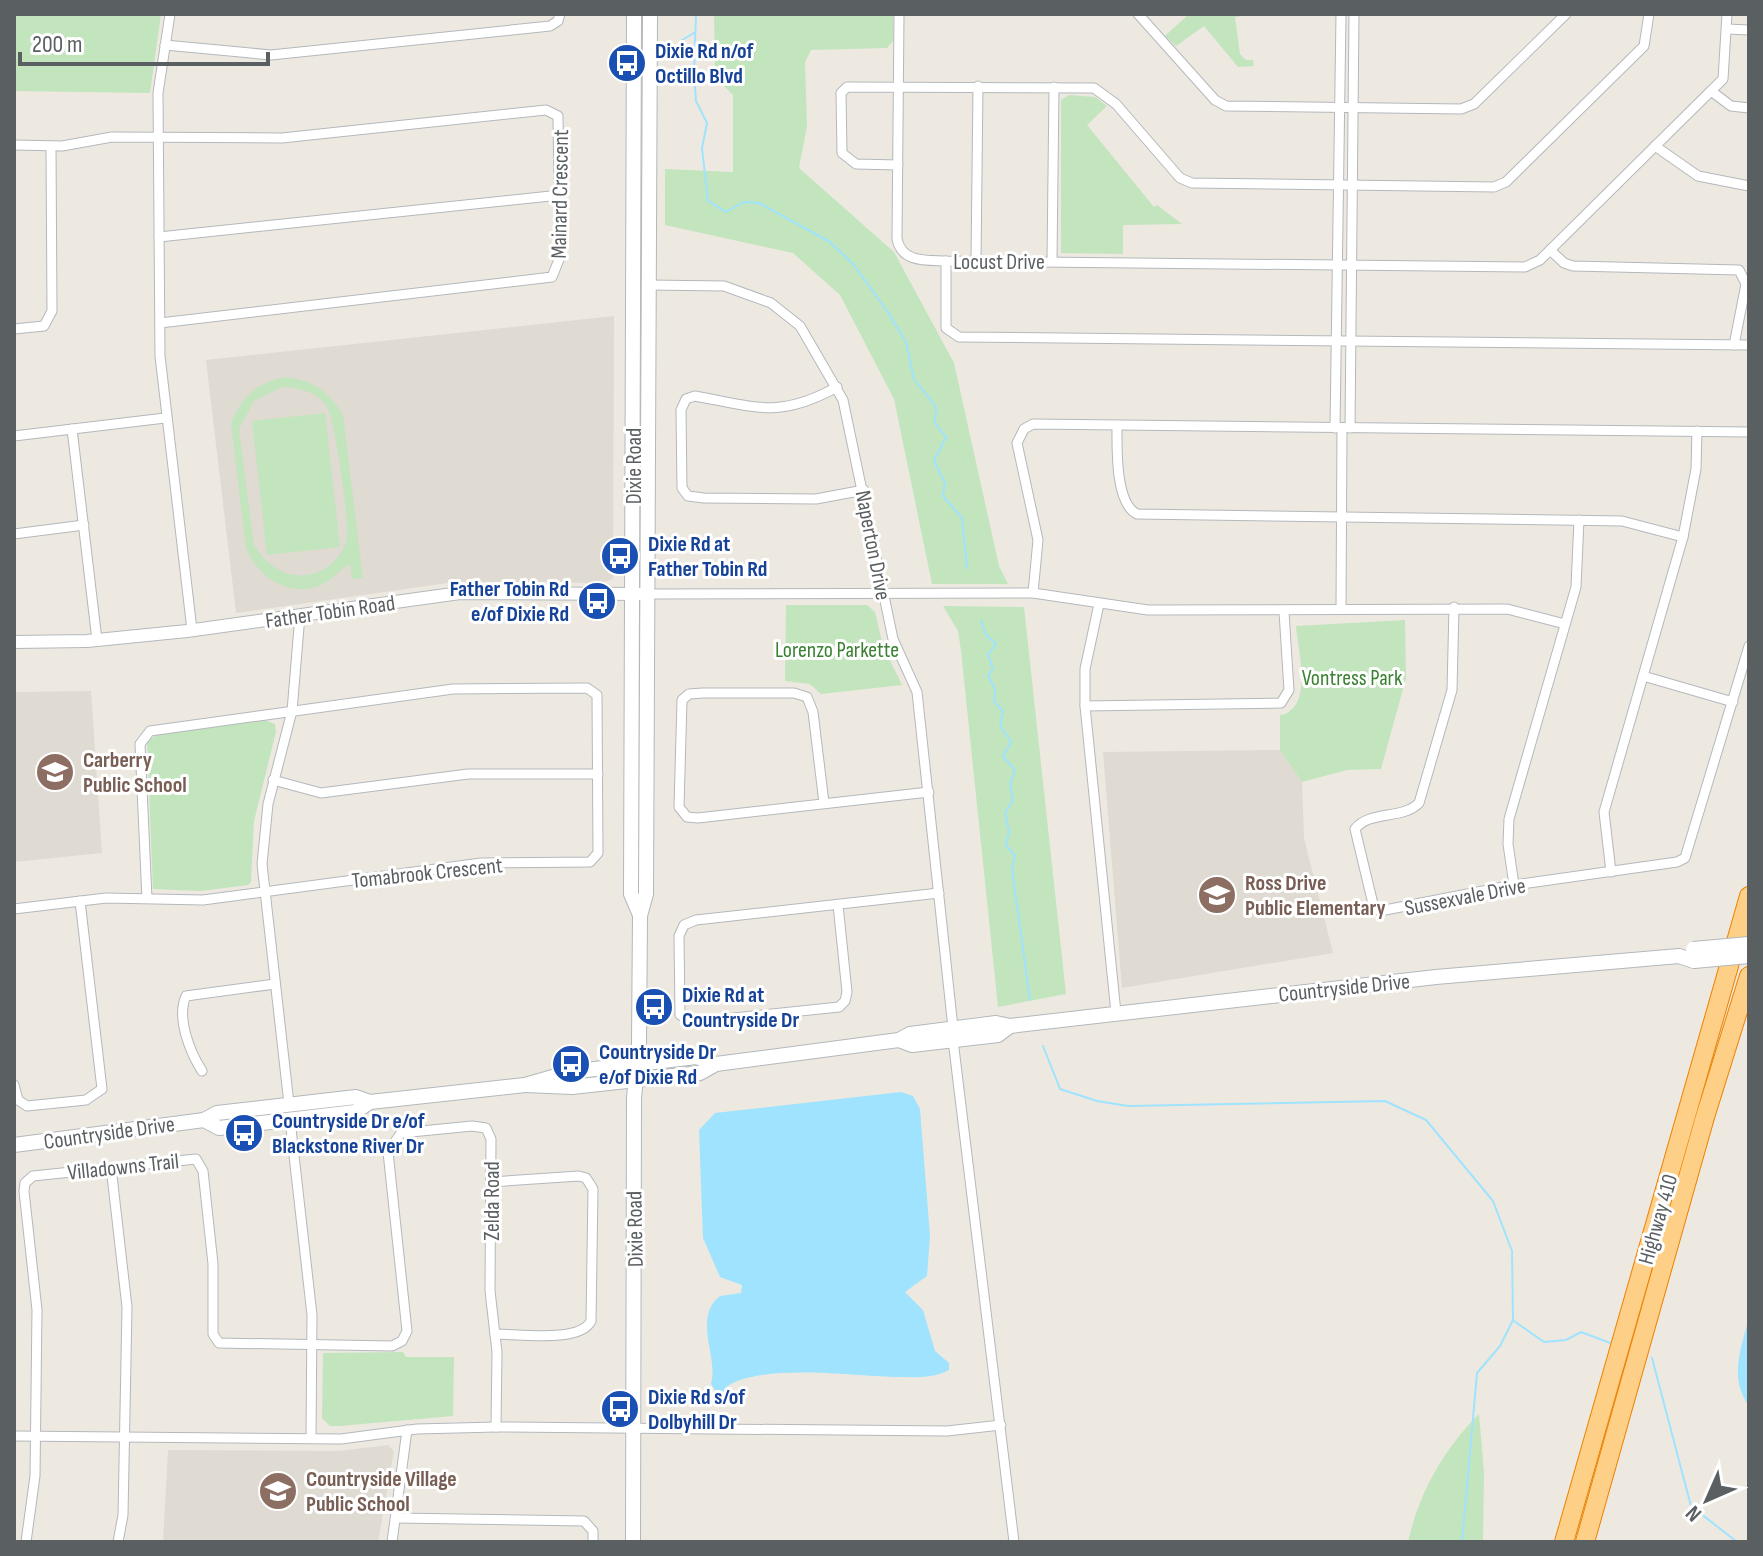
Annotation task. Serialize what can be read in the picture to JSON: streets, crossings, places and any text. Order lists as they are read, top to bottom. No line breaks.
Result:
{"streets":{"highway":["Highway 410"],"main road":["Dixie Road","Countryside Drive"],"street":["Mainard Crescent","Locust Drive","Naperton Drive","Father Tobin Road","Tomabrook Crescent","Sussexvale Drive","Villadowns Trail","Zelda Road"]},"crossings":[["Dixie Road","Naperton Drive"],["Dixie Road","Father Tobin Road"],["Dixie Road","Countryside Drive"],["Naperton Drive","Countryside Drive"],["Villadowns Trail","Zelda Road"]],"parks":["Lorenzo Parkette","Vontress Park"],"places":{"bus stop":["Dixie Rd n/of Octillo Blvd","Dixie Rd at Father Tobin Rd","Father Tobin Rd e/of Dixie Rd","Dixie Rd at Countryside Dr","Countryside Dr e/of Dixie Rd","Countryside Dr e/of Blackstone River Dr","Dixie Rd s/of Dolbyhill Dr"],"school or university":["Carberry Public School","Ross Drive Public Elementary","Countryside Village Public School"]},"scale_bar":"200 m","north":"bottom left"}
